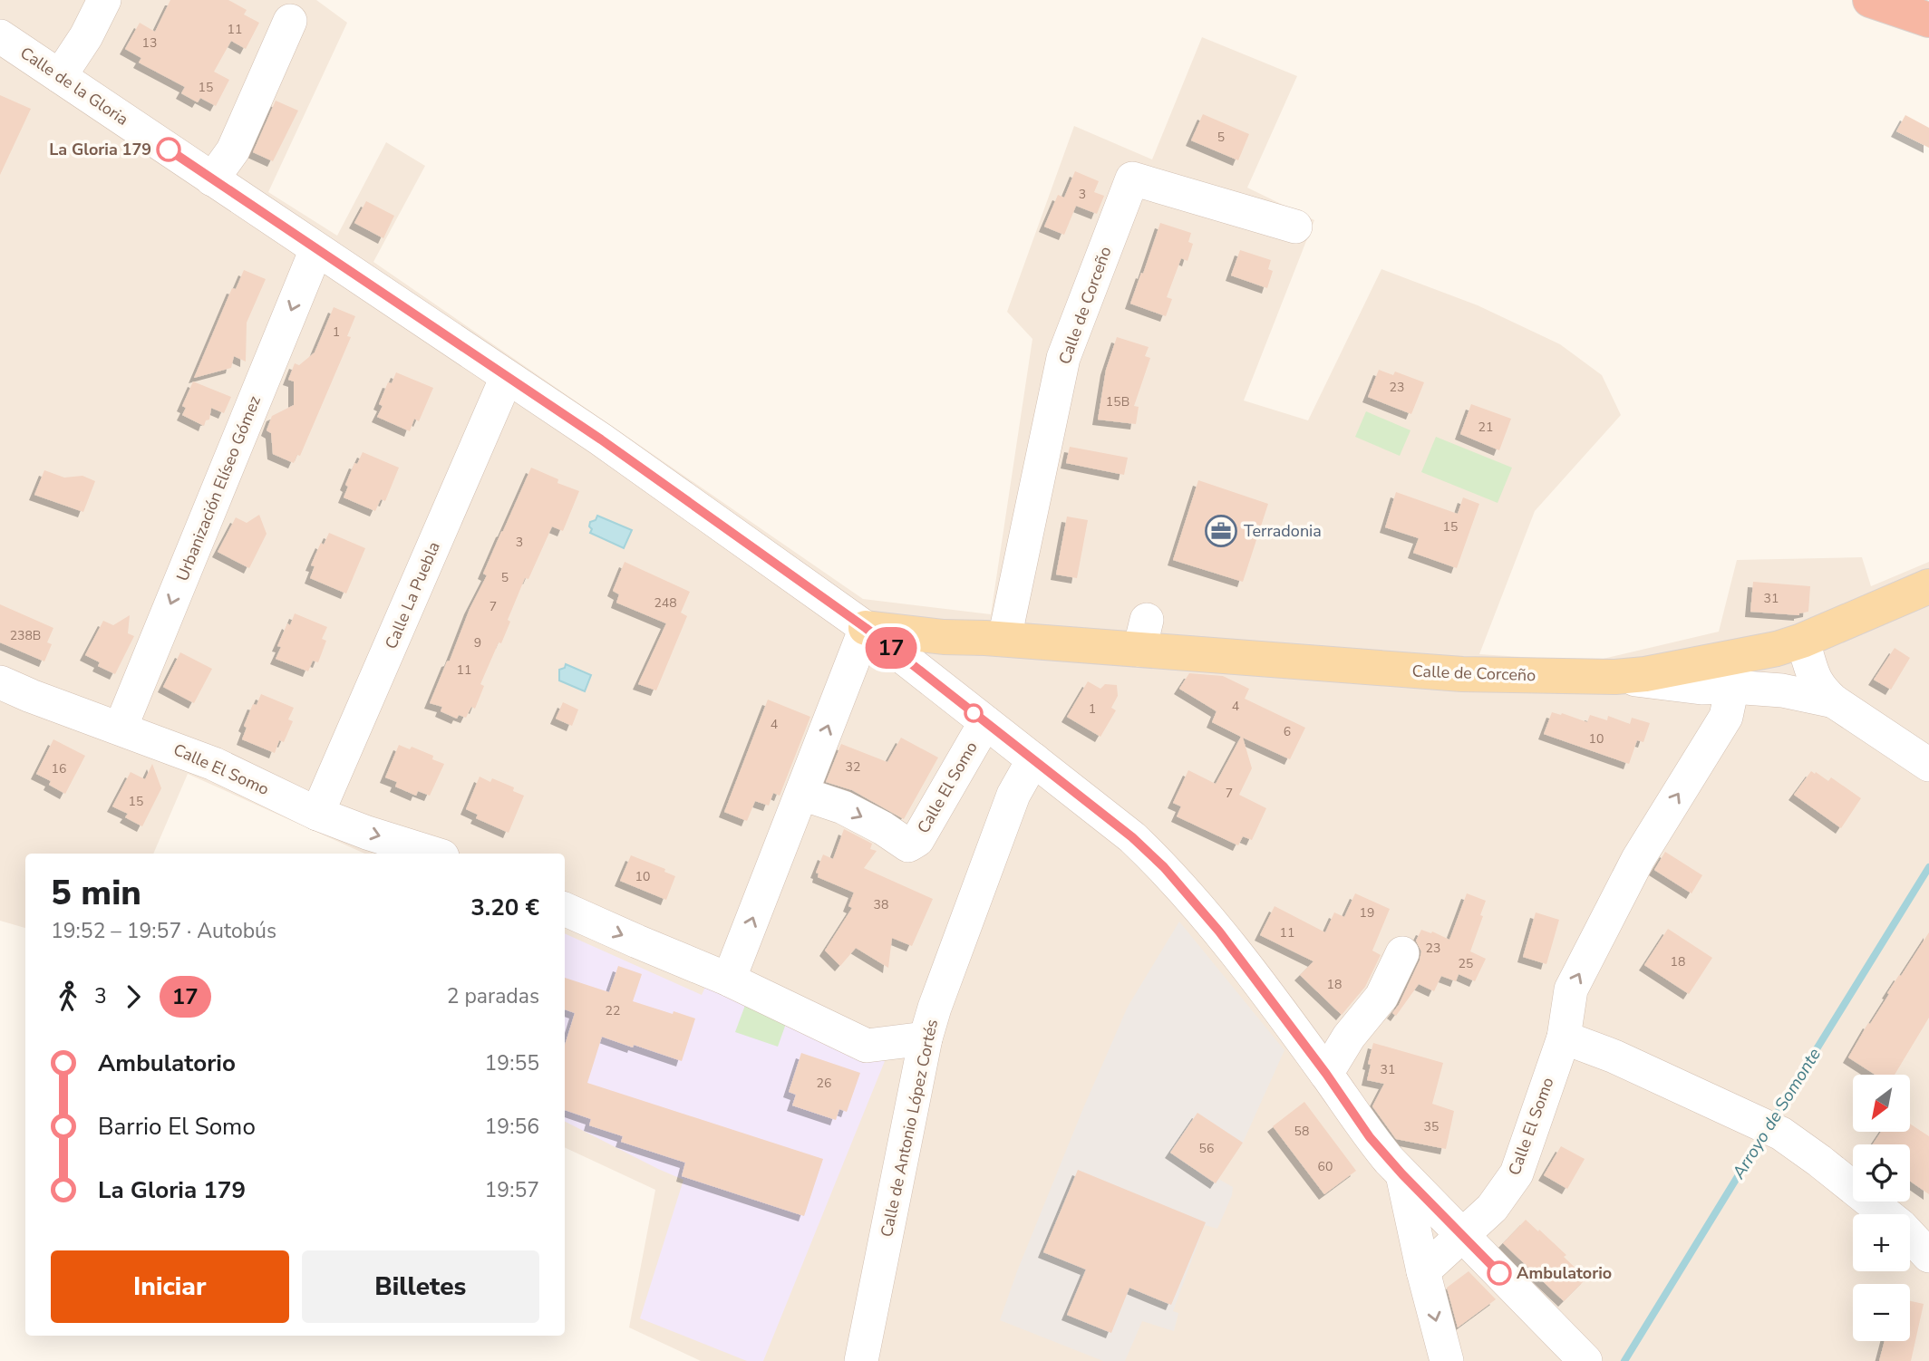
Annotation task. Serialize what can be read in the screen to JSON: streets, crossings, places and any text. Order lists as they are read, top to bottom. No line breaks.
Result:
{"streets":{"main road":["Calle de Corceño"],"street":["Calle de la Gloria","Urbanización Elíseo Gómez","Calle La Puebla","Calle El Somo","Calle de Antonio López Cortés"]},"crossings":[["Calle de la Gloria","Calle de Corceño"],["Calle de la Gloria","Urbanización Elíseo Gómez"],["Calle de la Gloria","Calle La Puebla"],["Calle de la Gloria","Calle El Somo"],["Calle de Corceño","Calle El Somo"],["Urbanización Elíseo Gómez","Calle El Somo"],["Calle La Puebla","Calle El Somo"],["Calle El Somo","Calle de Antonio López Cortés"]],"one_way":["Urbanización Elíseo Gómez"],"water":["Arroyo de Somonte"],"places":{"other":["La Gloria 179","Ambulatorio"],"office":["Terradonia"]},"lines":["bus line 17"],"house_numbers":["11","13","15","5","3","1","23","15B","21","15","3","5","31","248","7","238B","9","11","4","1","4","6","10","32","16","7","15","10","38","19","11","23","18","25","18","22","31","26","35","58","56","60"],"north":"bottom left","page":{"on_map":"17","heading":["5 min","19:52 – 19:57 · Autobús","3.20 €"],"legs":["3","17","2 paradas"],"list":[{"name":"Ambulatorio","value":"19:55"},{"name":"Barrio El Somo","value":"19:56"},{"name":"La Gloria 179","value":"19:57"}],"map_buttons":["+","−"],"buttons":["Iniciar","Billetes"]}}
